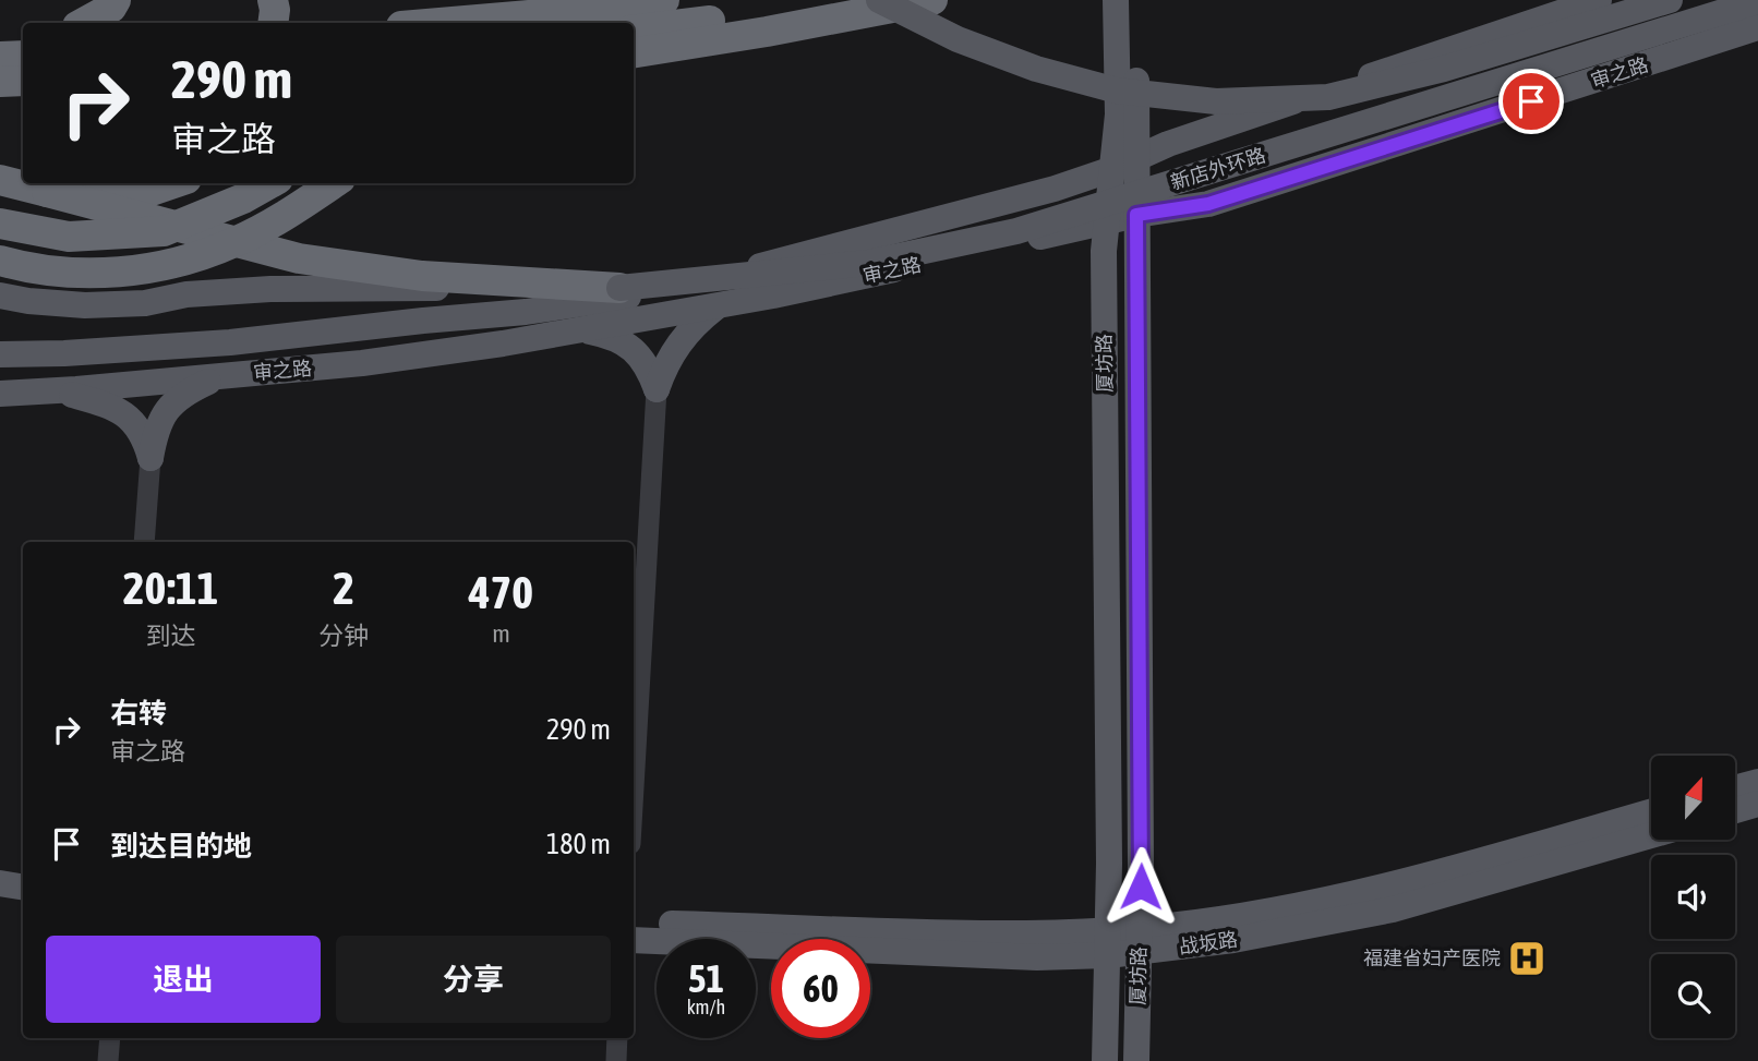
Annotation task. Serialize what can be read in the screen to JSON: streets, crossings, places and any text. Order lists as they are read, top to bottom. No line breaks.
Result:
{"streets":{"main road":["审之路","新店外环路","厦坊路","战坂路"]},"crossings":[["审之路","厦坊路"],["厦坊路","战坂路"]],"places":{"hospital":["福建省妇产医院"]},"north":"top","page":{"turn":["290 m","审之路"],"eta":["20:11","到达","2","分钟","470","m"],"list":[{"name":"右转","note":"审之路","value":"290 m"},{"name":"到达目的地","value":"180 m"}],"buttons":["退出","分享"],"speed":"51 km/h","limit":"60"}}
